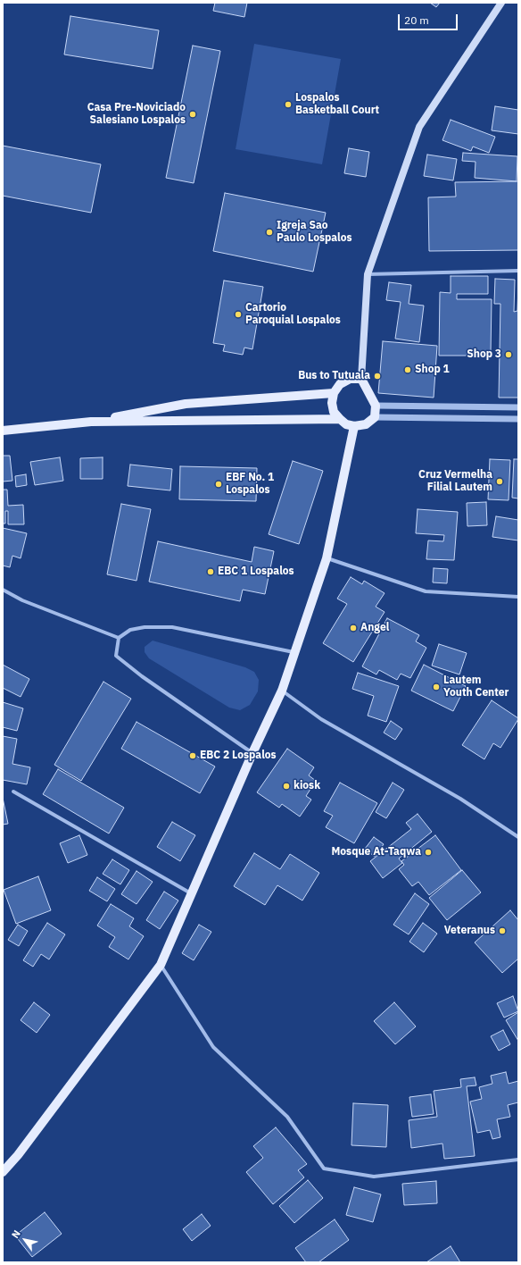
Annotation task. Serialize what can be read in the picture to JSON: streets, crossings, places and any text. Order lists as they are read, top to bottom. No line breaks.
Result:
{"places":["Lospalos Basketball Court","Casa Pre-Noviciado Salesiano Lospalos","Igreja Sao Paulo Lospalos","Cartorio Paroquial Lospalos","Shop 3","Shop 1","Bus to Tutuala","Cruz Vermelha Filial Lautem","EBF No. 1 Lospalos","EBC 1 Lospalos","Angel","Lautem Youth Center","EBC 2 Lospalos","kiosk","Mosque At-Taqwa","Veteranus"],"scale_bar":"20 m","north":"top left"}
